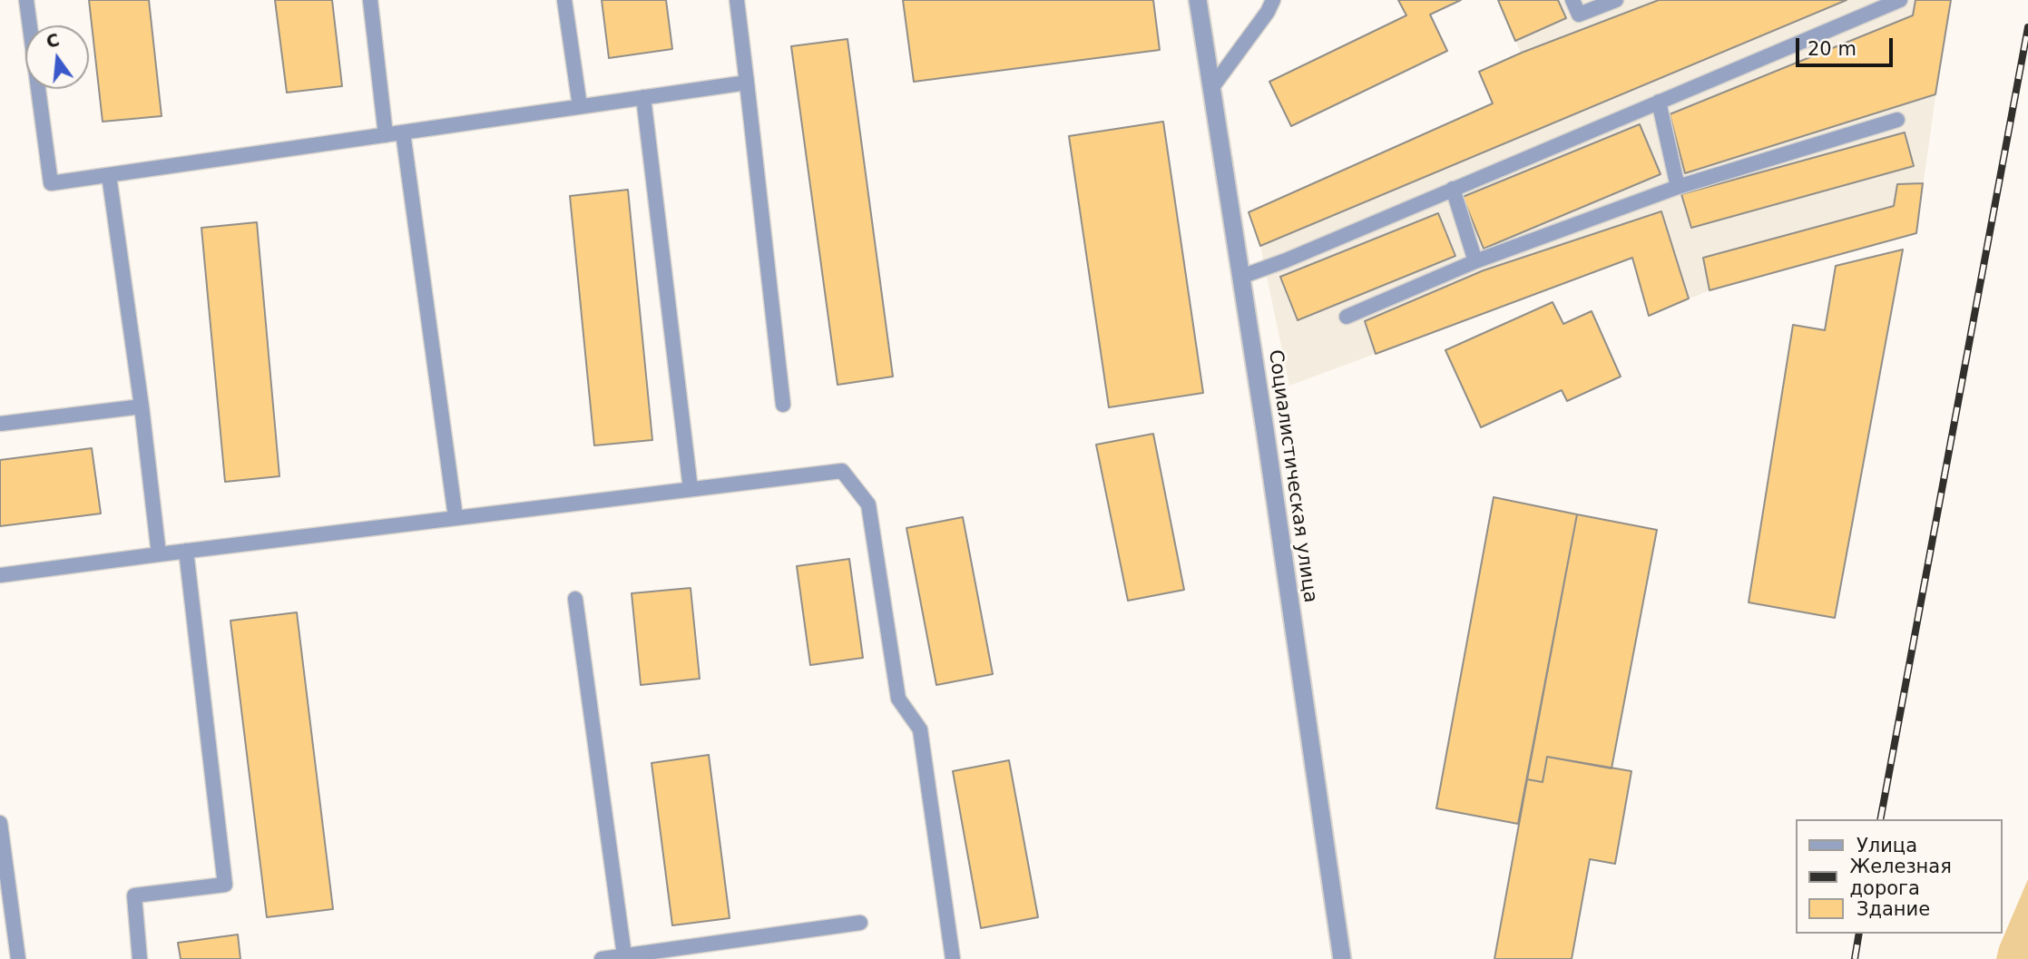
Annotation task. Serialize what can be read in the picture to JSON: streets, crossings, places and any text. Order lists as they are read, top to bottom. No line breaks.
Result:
{"streets":{"street":["Социалистическая улица"]},"legend":["Улица","Железная дорога","Здание"],"scale_bar":"20 m","north":"top"}
